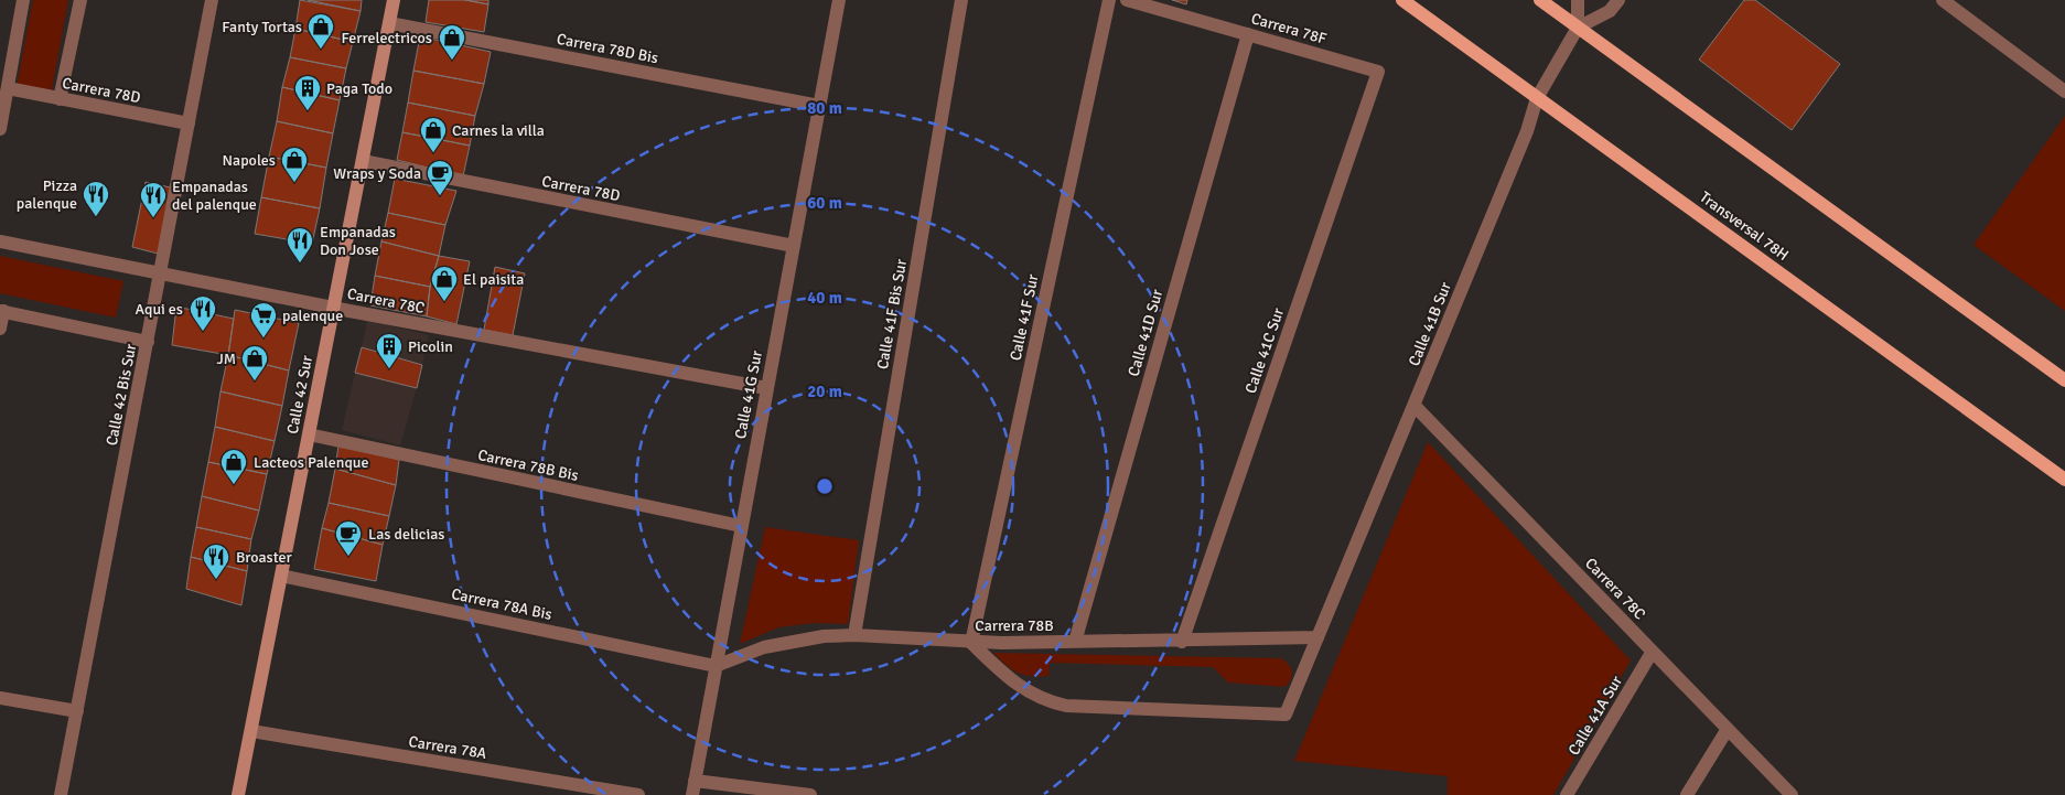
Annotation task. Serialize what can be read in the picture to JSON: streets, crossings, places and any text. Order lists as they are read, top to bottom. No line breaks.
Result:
{"streets":{"main road":["Transversal 78H"],"street":["Carrera 78F","Carrera 78D Bis","Carrera 78D","Carrera 78C","Calle 41F Bis Sur","Calle 41F Sur","Calle 41B Sur","Calle 41D Sur","Calle 41C Sur","Calle 42 Bis Sur","Calle 42 Sur","Calle 41G Sur","Carrera 78B Bis","Carrera 78A Bis","Carrera 78B","Calle 41A Sur","Carrera 78A"]},"crossings":[["Carrera 78F","Calle 41D Sur"],["Carrera 78F","Calle 41C Sur"],["Carrera 78D Bis","Calle 42 Sur"],["Carrera 78D Bis","Calle 41G Sur"],["Carrera 78D","Calle 42 Bis Sur"],["Carrera 78D","Calle 42 Sur"],["Carrera 78D","Calle 41G Sur"],["Transversal 78H","Calle 41B Sur"],["Carrera 78C","Calle 41B Sur"],["Carrera 78C","Calle 42 Bis Sur"],["Carrera 78C","Calle 42 Sur"],["Carrera 78C","Calle 41G Sur"],["Carrera 78C","Calle 41A Sur"],["Calle 41F Bis Sur","Carrera 78B"],["Calle 41F Sur","Calle 41B Sur"],["Calle 41F Sur","Carrera 78B"],["Calle 41B Sur","Carrera 78B"],["Calle 41D Sur","Carrera 78B"],["Calle 41C Sur","Carrera 78B"],["Calle 42 Sur","Carrera 78B Bis"],["Calle 42 Sur","Carrera 78A Bis"],["Calle 42 Sur","Carrera 78A"],["Calle 41G Sur","Carrera 78B Bis"],["Calle 41G Sur","Carrera 78A Bis"],["Calle 41G Sur","Carrera 78B"],["Carrera 78A Bis","Carrera 78B"]],"places":{"shop":["Fanty Tortas","Ferrelectricos","Carnes la villa","Napoles","El paisita","JM","Lacteos Palenque"],"building":["Paga Todo","Picolin"],"cafe":["Wraps y Soda","Las delicias"],"restaurant":["Pizza palenque","Empanadas del palenque","Empanadas Don Jose","Aqui es","Broaster"],"supermarket":["palenque"]},"rings":["80 m","60 m","40 m","20 m"]}
